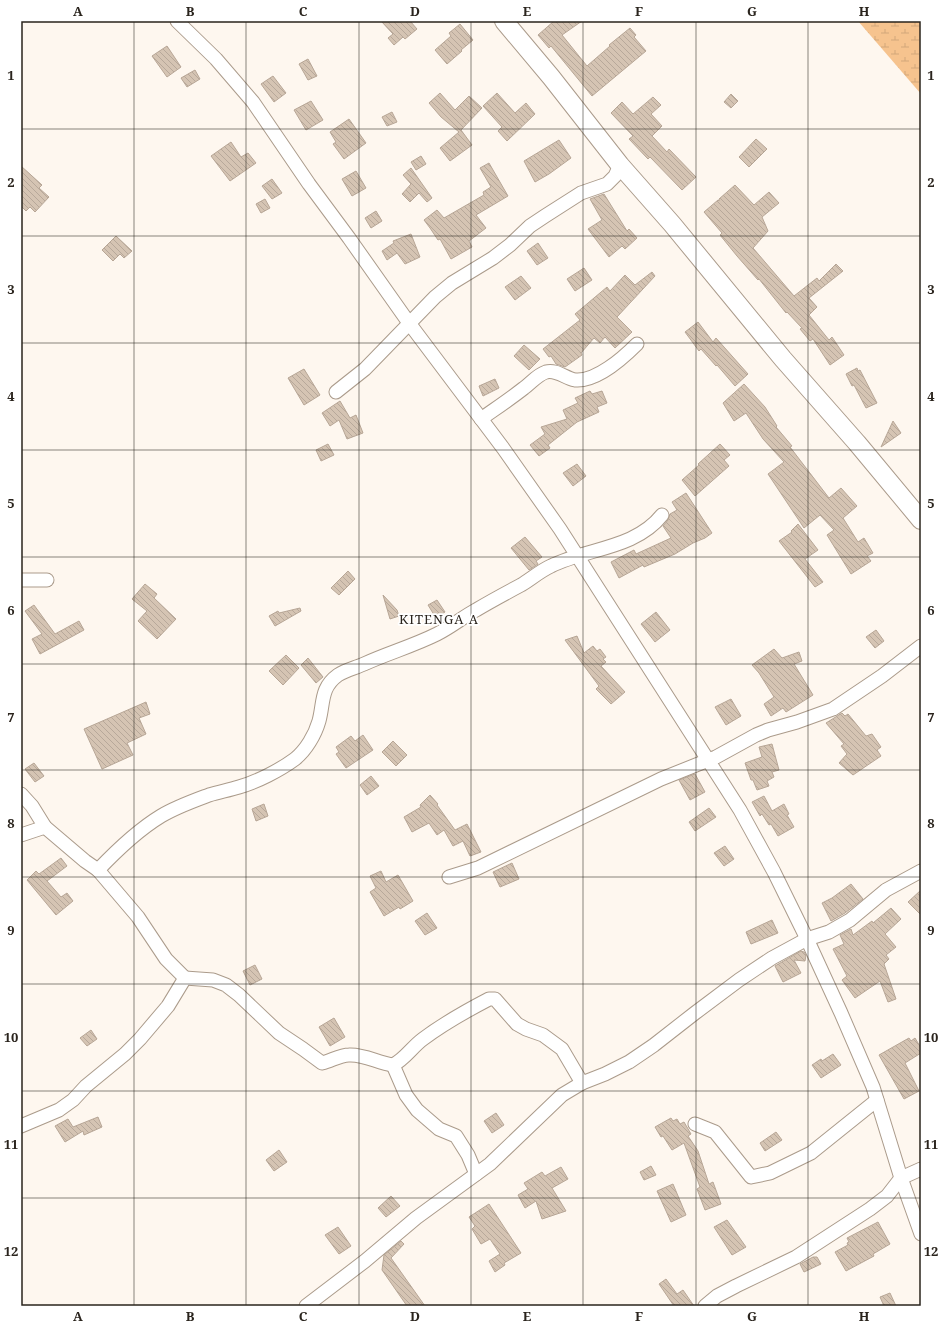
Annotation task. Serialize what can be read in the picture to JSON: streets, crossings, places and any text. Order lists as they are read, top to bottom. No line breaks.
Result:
{"districts":["KITENGA A"],"grid":{"columns":["A","B","C","D","E","F","G","H"],"rows":["1","2","3","4","5","6","7","8","9","10","11","12"]}}
